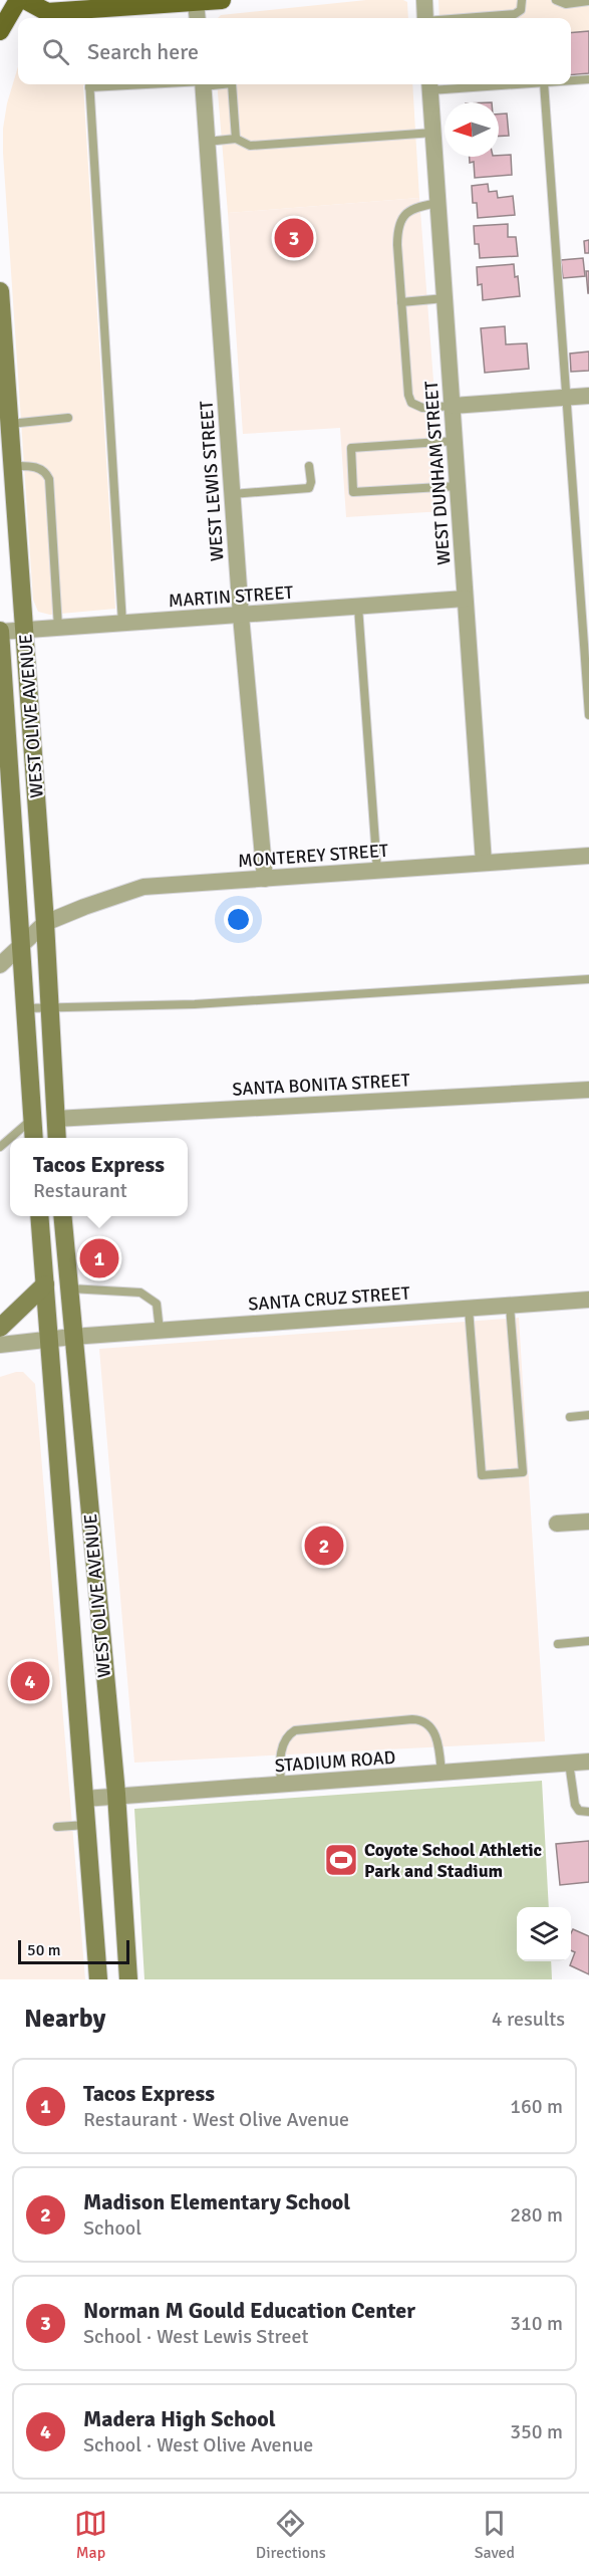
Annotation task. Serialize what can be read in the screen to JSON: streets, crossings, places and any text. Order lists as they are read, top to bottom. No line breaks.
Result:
{"streets":{"main road":["WEST OLIVE AVENUE"],"street":["WEST DUNHAM STREET","WEST LEWIS STREET","MARTIN STREET","MONTEREY STREET","SANTA BONITA STREET","SANTA CRUZ STREET","STADIUM ROAD"]},"crossings":[["WEST DUNHAM STREET","MARTIN STREET"],["WEST DUNHAM STREET","MONTEREY STREET"],["WEST LEWIS STREET","MARTIN STREET"],["WEST LEWIS STREET","MONTEREY STREET"],["MARTIN STREET","WEST OLIVE AVENUE"],["WEST OLIVE AVENUE","MONTEREY STREET"],["WEST OLIVE AVENUE","SANTA BONITA STREET"],["WEST OLIVE AVENUE","SANTA CRUZ STREET"],["WEST OLIVE AVENUE","STADIUM ROAD"]],"places":{"sports":["Coyote School Athletic Park and Stadium"]},"scale_bar":"50 m","north":"left","page":{"search":"Search here","pins":["3","1","2","4"],"popup":["Tacos Express","Restaurant"],"scale":"50 m","heading":["Nearby","4 results"],"list":[{"mark":"1","name":"Tacos Express","note":"Restaurant · West Olive Avenue","value":"160 m"},{"mark":"2","name":"Madison Elementary School","note":"School","value":"280 m"},{"mark":"3","name":"Norman M Gould Education Center","note":"School · West Lewis Street","value":"310 m"},{"mark":"4","name":"Madera High School","note":"School · West Olive Avenue","value":"350 m"}],"nav":["Map","Directions","Saved"]}}
